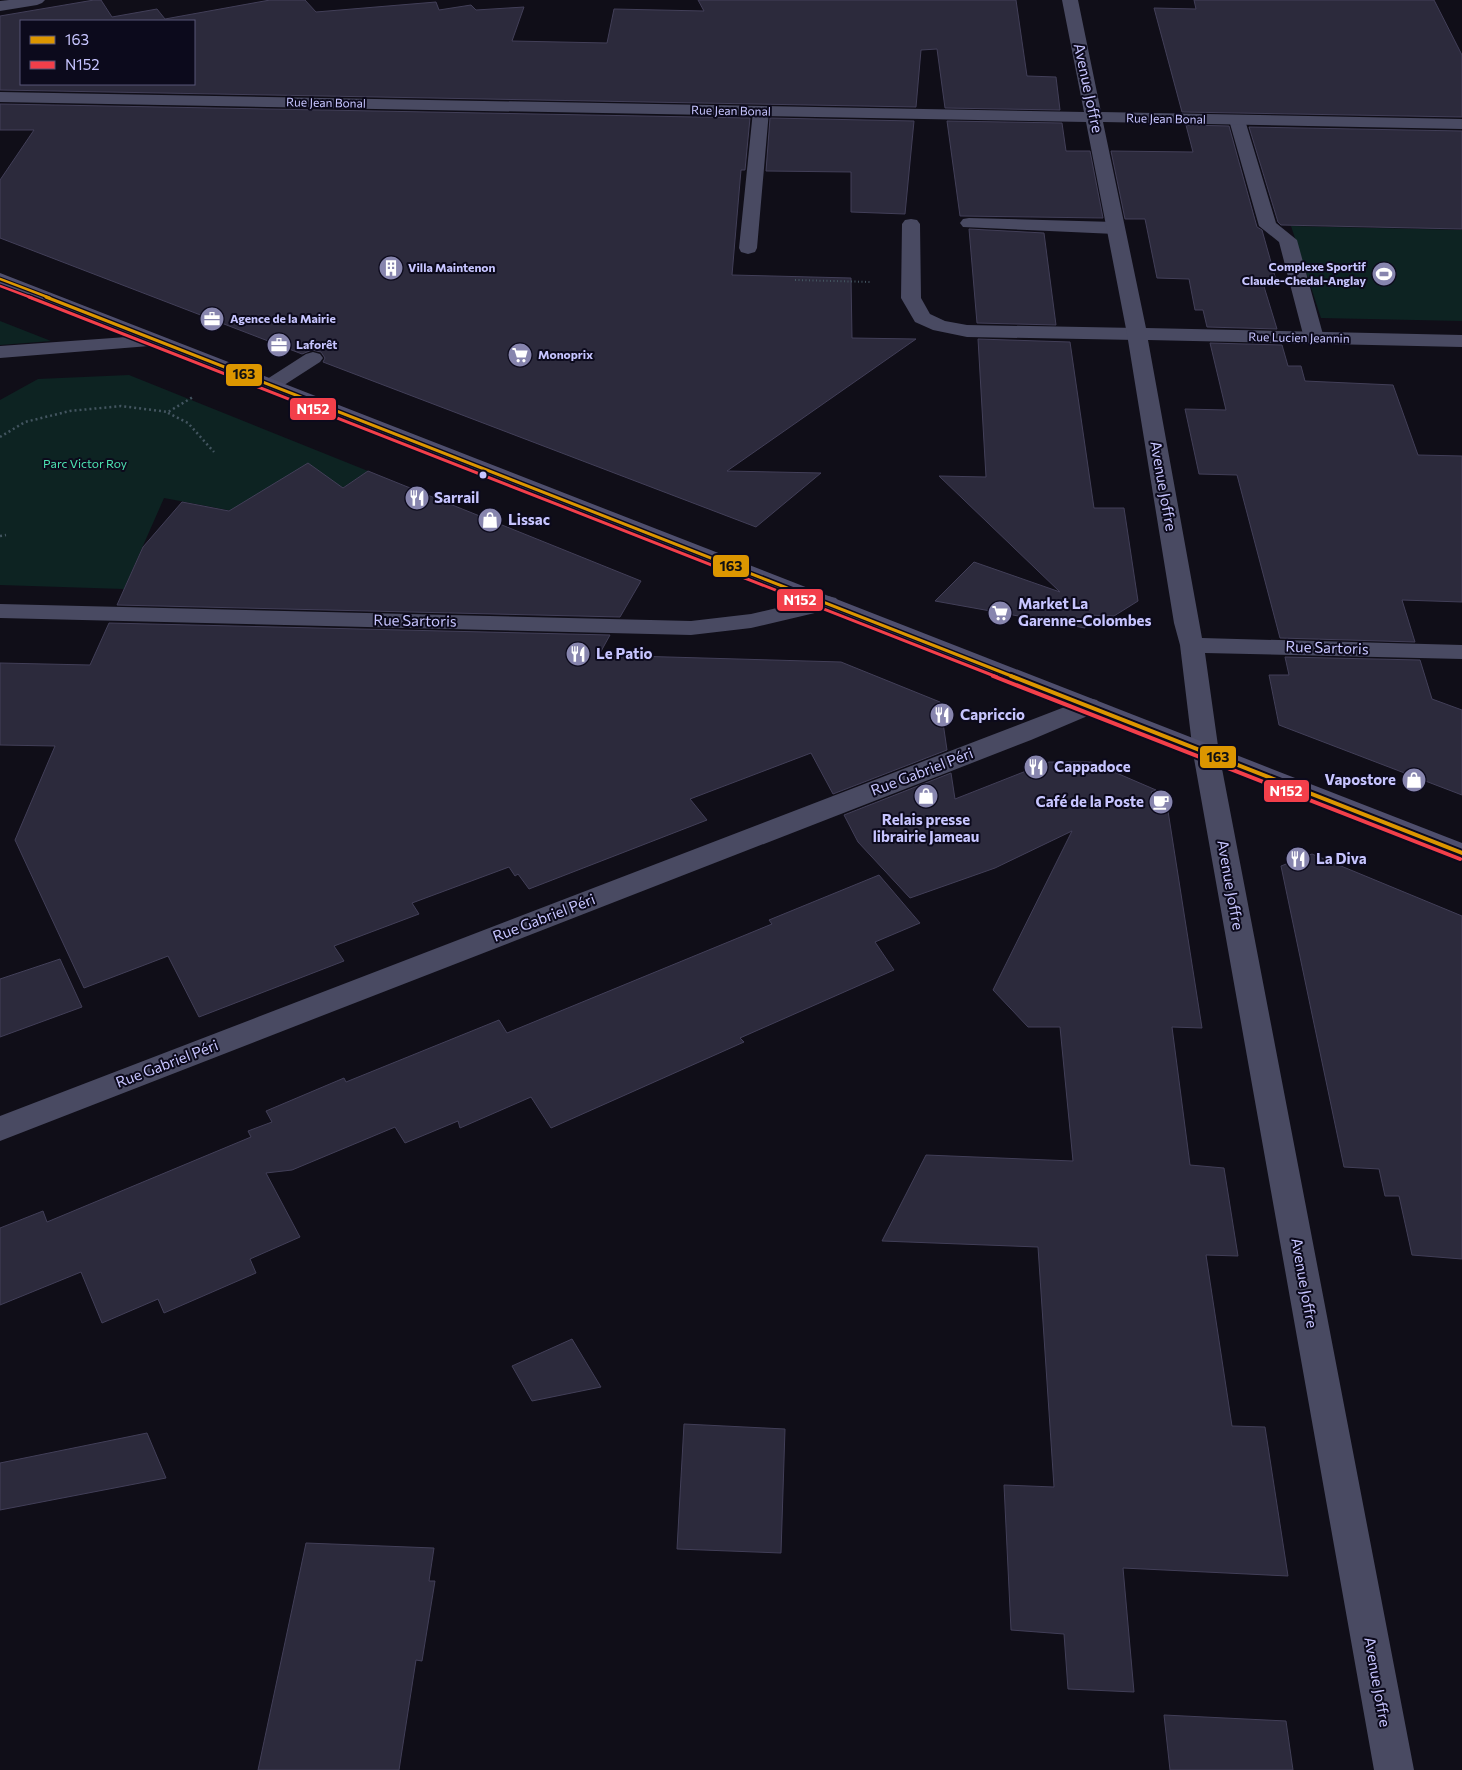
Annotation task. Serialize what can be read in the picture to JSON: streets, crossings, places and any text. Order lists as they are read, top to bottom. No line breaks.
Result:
{"streets":{"street":["Avenue Joffre","Rue Jean Bonal","Rue Lucien Jeannin","Rue Sartoris","Rue Gabriel Péri"]},"crossings":[["Avenue Joffre","Rue Jean Bonal"],["Avenue Joffre","Rue Lucien Jeannin"],["Avenue Joffre","Rue Sartoris"]],"parks":["Parc Victor Roy"],"places":{"building":["Villa Maintenon"],"sports":["Complexe Sportif Claude-Chedal-Anglay"],"office":["Agence de la Mairie","Laforêt"],"supermarket":["Monoprix","Market La Garenne-Colombes"],"restaurant":["Sarrail","Le Patio","Capriccio","Cappadoce","La Diva"],"shop":["Lissac","Vapostore","Relais presse librairie Jameau"],"cafe":["Café de la Poste"]},"lines":["transit line 163","transit line N152"],"legend":["163","N152"]}
